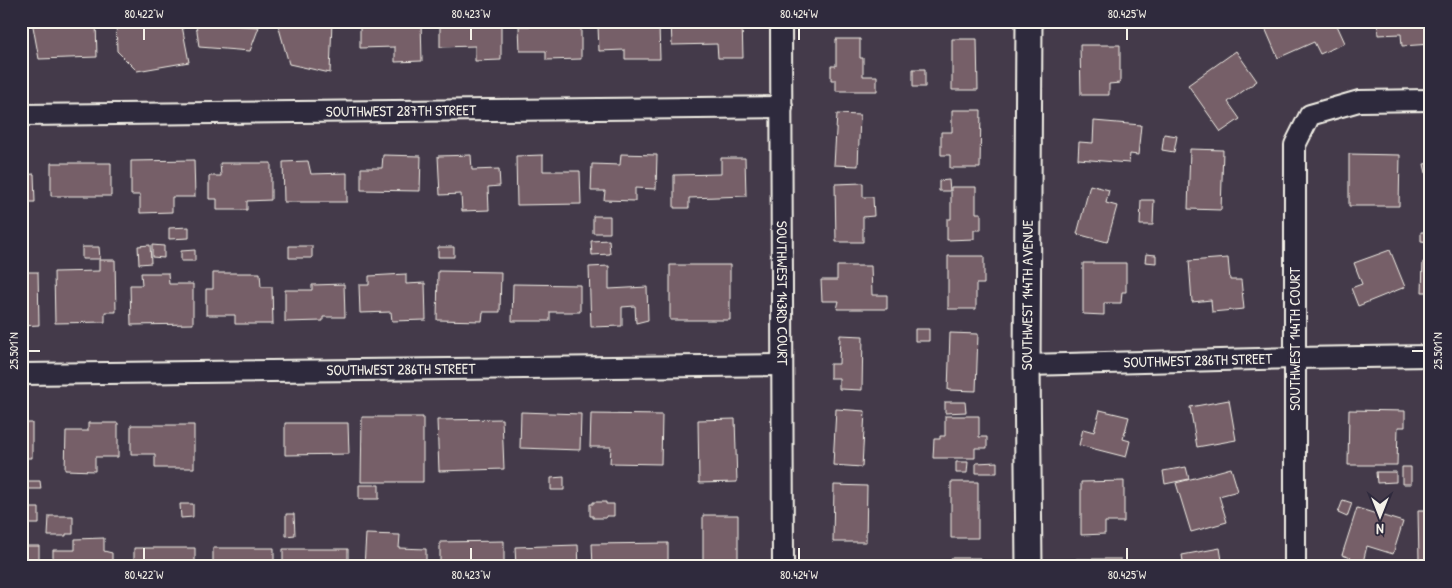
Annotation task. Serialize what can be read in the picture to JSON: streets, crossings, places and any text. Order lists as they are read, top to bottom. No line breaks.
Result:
{"streets":{"street":["SOUTHWEST 287TH STREET","SOUTHWEST 143RD COURT","SOUTHWEST 144TH AVENUE","SOUTHWEST 144TH COURT","SOUTHWEST 286TH STREET"]},"crossings":[["SOUTHWEST 287TH STREET","SOUTHWEST 143RD COURT"],["SOUTHWEST 143RD COURT","SOUTHWEST 286TH STREET"],["SOUTHWEST 144TH AVENUE","SOUTHWEST 286TH STREET"],["SOUTHWEST 144TH COURT","SOUTHWEST 286TH STREET"]],"north":"bottom","coordinates":["80.422°W","80.423°W","80.424°W","80.425°W","25.501°N"]}
